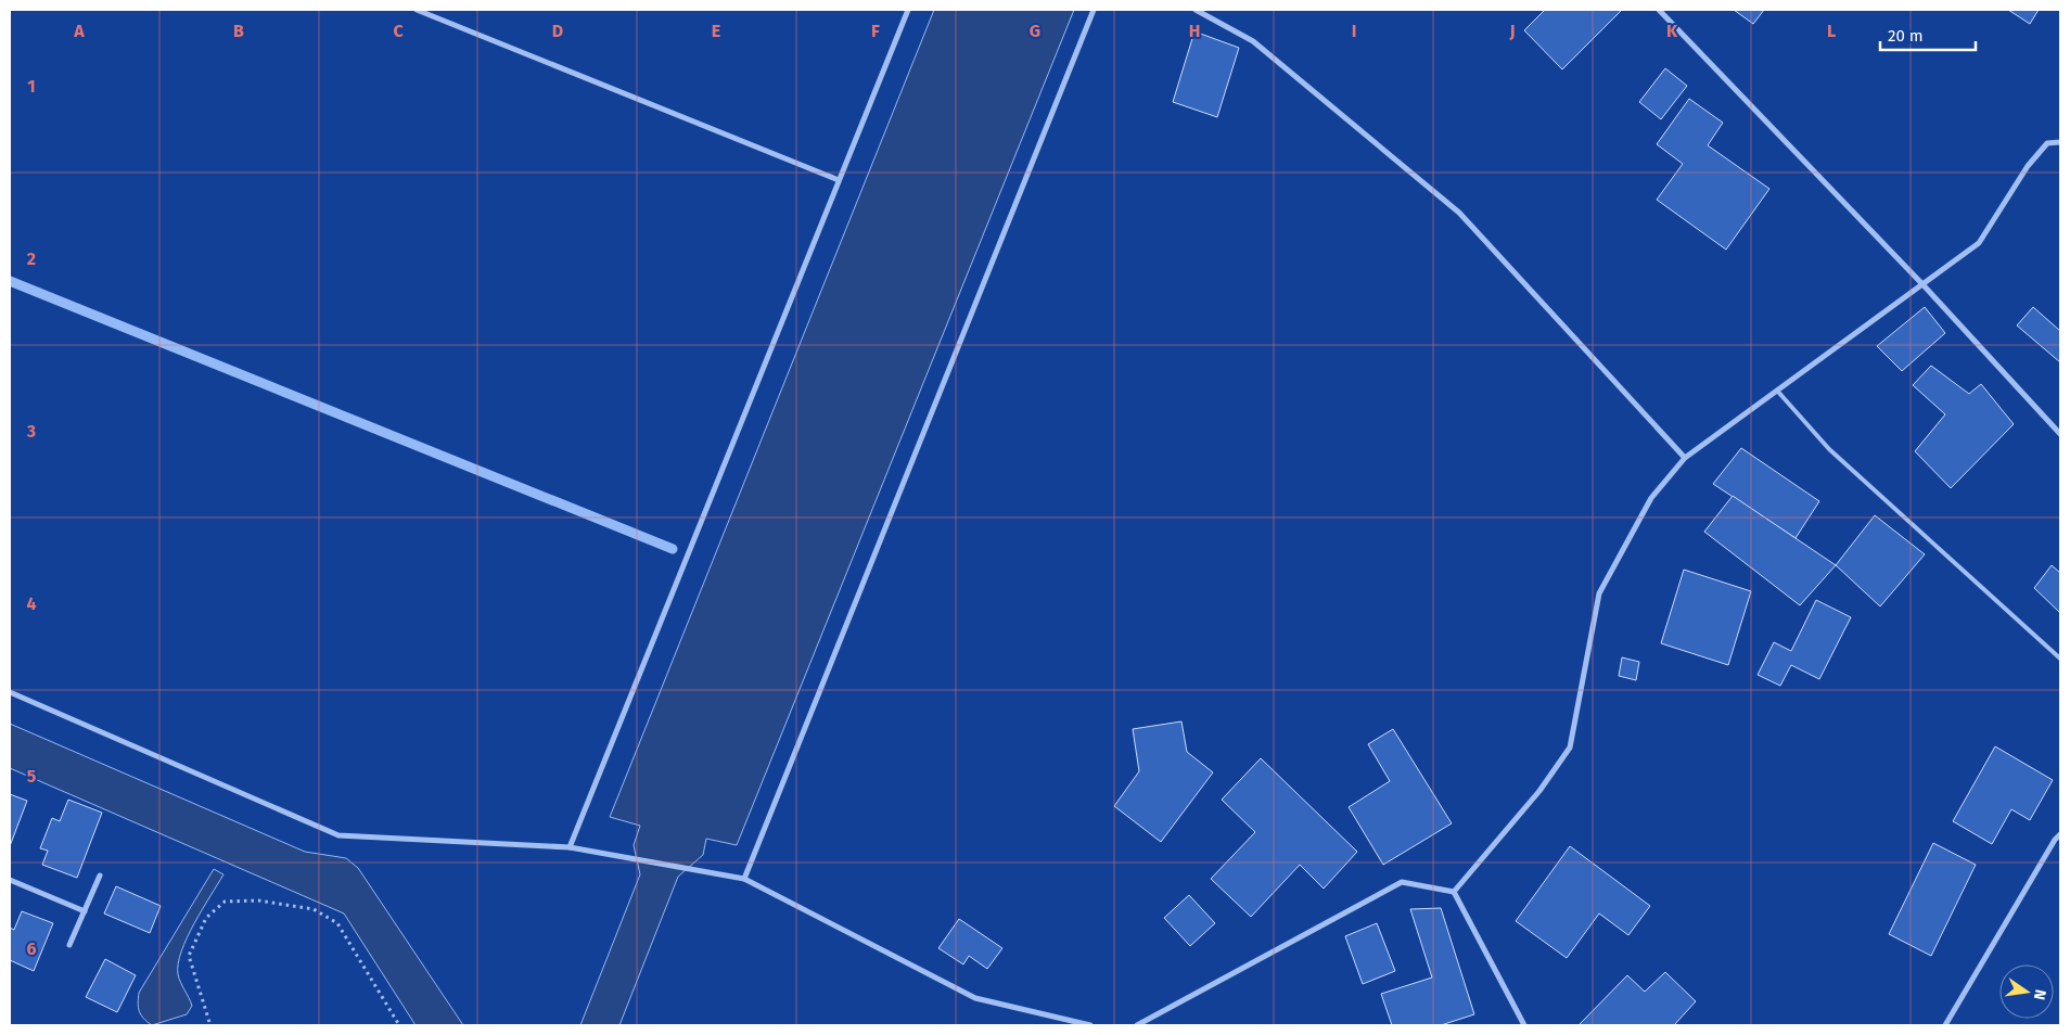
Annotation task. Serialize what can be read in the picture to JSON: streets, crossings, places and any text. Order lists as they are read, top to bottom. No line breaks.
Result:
{"scale_bar":"20 m","north":"right","grid":{"columns":["A","B","C","D","E","F","G","H","I","J","K","L"],"rows":["1","2","3","4","5","6"]}}
